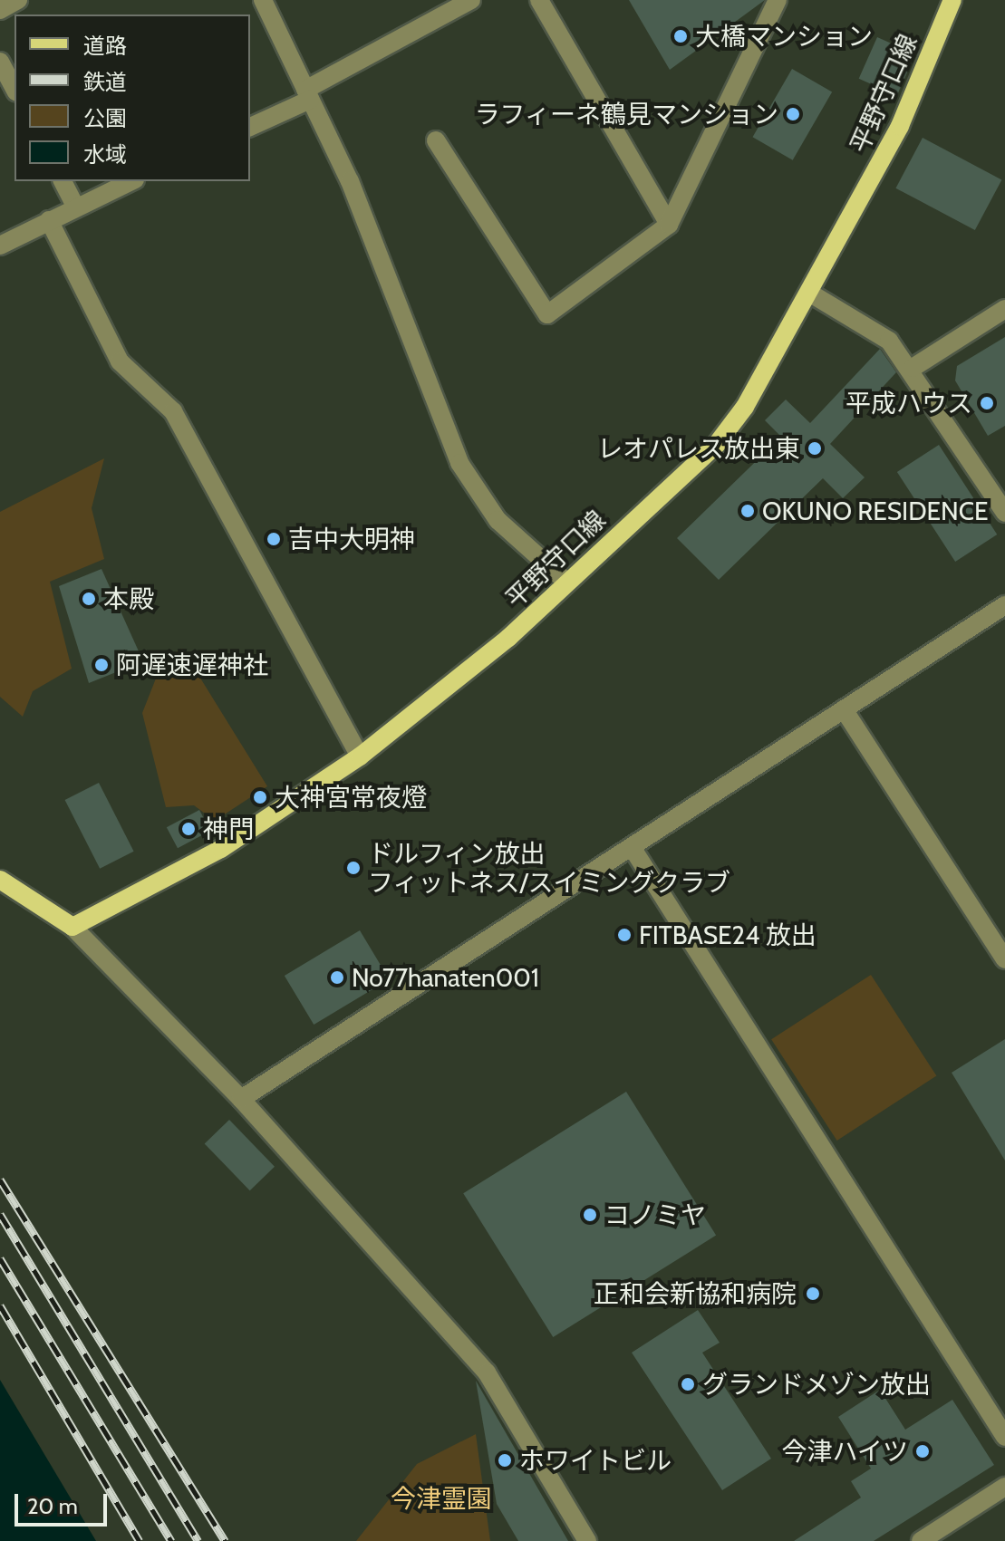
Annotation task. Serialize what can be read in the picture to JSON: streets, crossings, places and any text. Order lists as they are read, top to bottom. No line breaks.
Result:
{"streets":{"main road":["平野守口線"]},"parks":["今津霊園"],"places":["大橋マンション","ラフィーネ鶴見マンション","平成ハウス","レオパレス放出東","OKUNO RESIDENCE","吉中大明神","本殿","阿遅速遅神社","大神宮常夜燈","神門","ドルフィン放出 フィットネス/スイミングクラブ","FITBASE24 放出","No77hanaten001","コノミヤ","正和会新協和病院","グランドメゾン放出","今津ハイツ","ホワイトビル"],"legend":["道路","鉄道","公園","水域"],"scale_bar":"20 m"}
